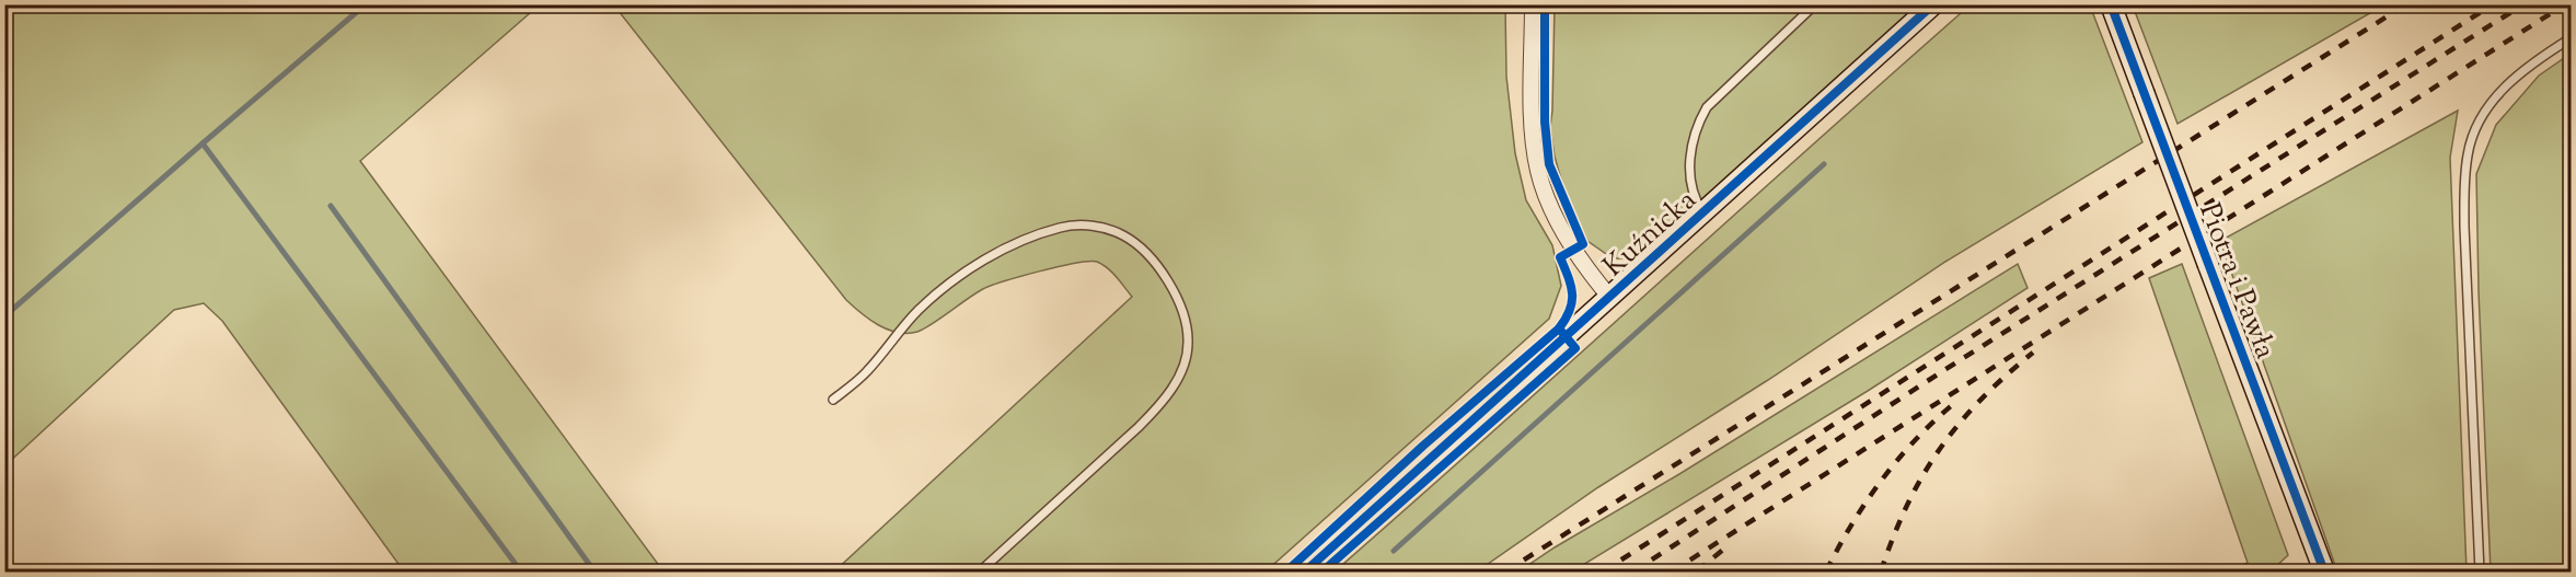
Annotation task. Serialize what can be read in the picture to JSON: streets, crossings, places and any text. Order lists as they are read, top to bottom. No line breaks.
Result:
{"streets":{"street":["Kuźnicka","Piotra i Pawła"]}}
